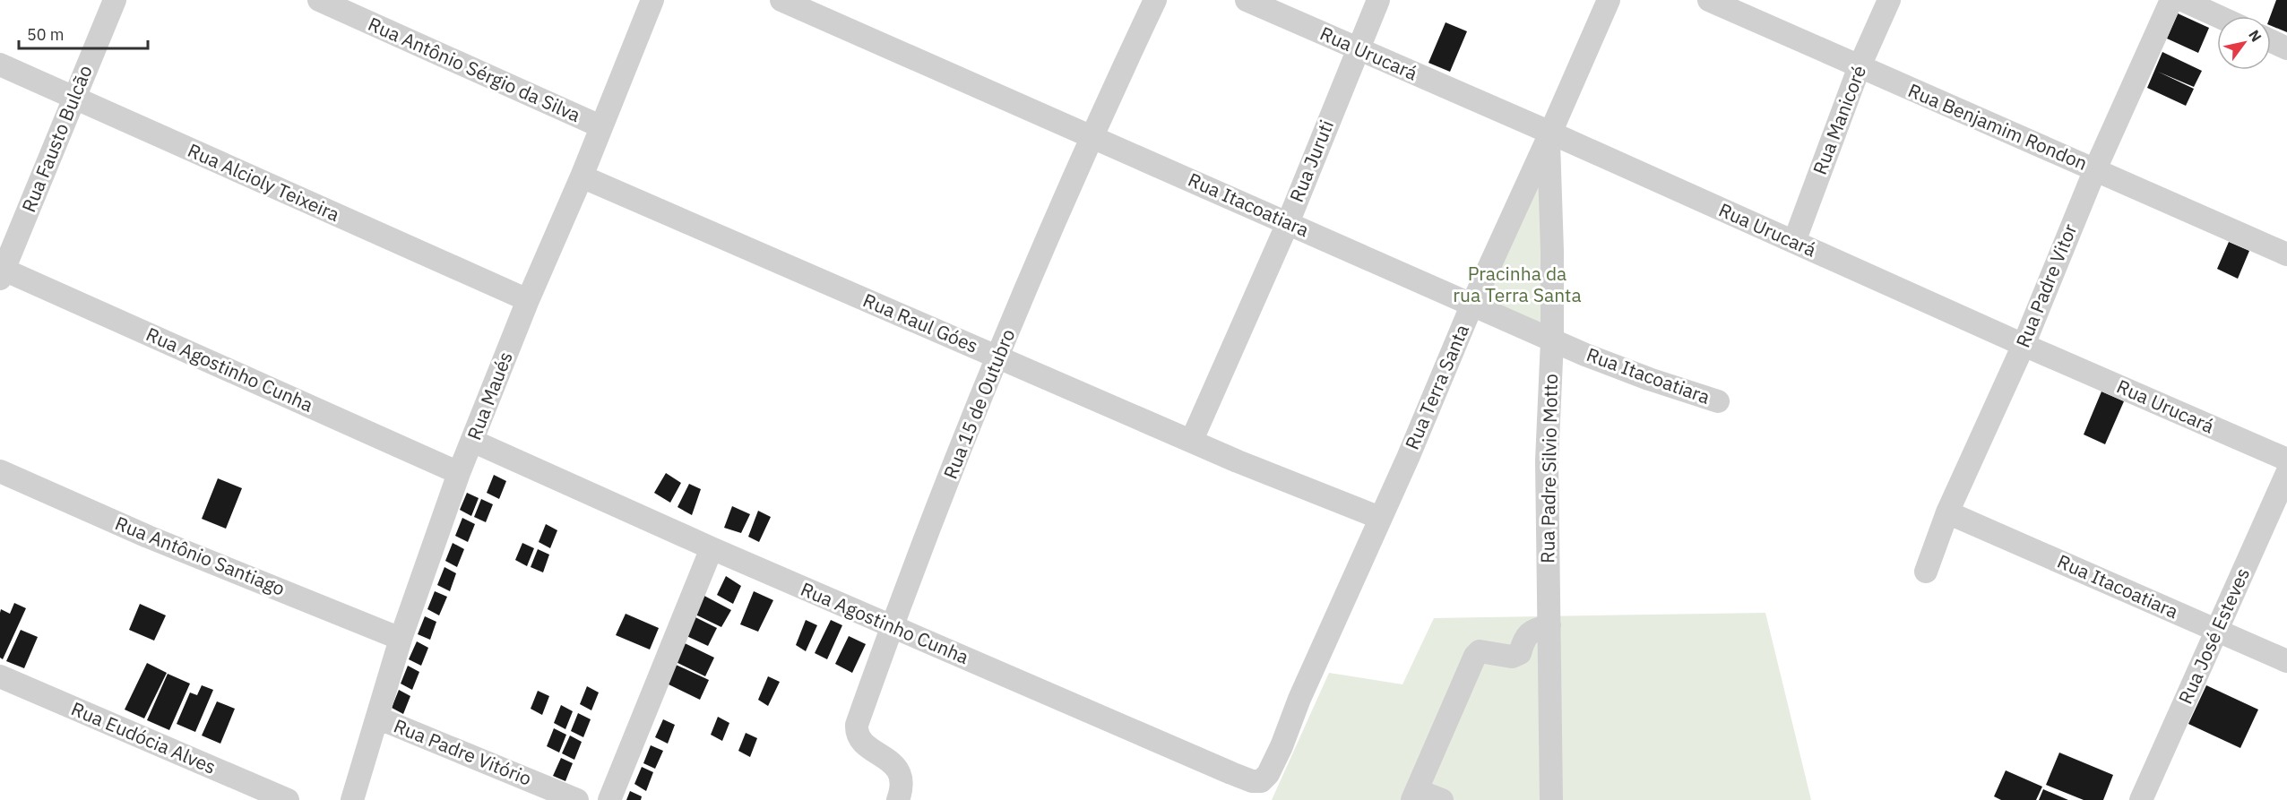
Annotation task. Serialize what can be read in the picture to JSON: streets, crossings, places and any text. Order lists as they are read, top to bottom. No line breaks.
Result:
{"streets":{"street":["Rua Urucará","Rua Antônio Sérgio da Silva","Rua Manicoré","Rua Benjamim Rondon","Rua Fausto Bulcão","Rua Juruti","Rua Alcioly Teixeira","Rua Itacoatiara","Rua Padre Vitor","Rua Raul Góes","Rua Agostinho Cunha","Rua Terra Santa","Rua Maués","Rua 15 de Outubro","Rua Padre Silvio Motto","Rua Antônio Santiago","Rua José Esteves","Rua Eudócia Alves","Rua Padre Vitório"]},"crossings":[["Rua Urucará","Rua Manicoré"],["Rua Urucará","Rua Juruti"],["Rua Urucará","Rua Padre Vitor"],["Rua Urucará","Rua Terra Santa"],["Rua Urucará","Rua Padre Silvio Motto"],["Rua Antônio Sérgio da Silva","Rua Maués"],["Rua Manicoré","Rua Benjamim Rondon"],["Rua Benjamim Rondon","Rua Padre Vitor"],["Rua Fausto Bulcão","Rua Alcioly Teixeira"],["Rua Fausto Bulcão","Rua Agostinho Cunha"],["Rua Juruti","Rua Itacoatiara"],["Rua Juruti","Rua Raul Góes"],["Rua Alcioly Teixeira","Rua Maués"],["Rua Itacoatiara","Rua Padre Vitor"],["Rua Itacoatiara","Rua Terra Santa"],["Rua Itacoatiara","Rua 15 de Outubro"],["Rua Itacoatiara","Rua Padre Silvio Motto"],["Rua Itacoatiara","Rua José Esteves"],["Rua Raul Góes","Rua Terra Santa"],["Rua Raul Góes","Rua Maués"],["Rua Raul Góes","Rua 15 de Outubro"],["Rua Agostinho Cunha","Rua Terra Santa"],["Rua Agostinho Cunha","Rua Maués"],["Rua Agostinho Cunha","Rua 15 de Outubro"],["Rua Terra Santa","Rua Padre Silvio Motto"],["Rua Maués","Rua Antônio Santiago"],["Rua Maués","Rua Padre Vitório"]],"parks":["Pracinha da rua Terra Santa"],"scale_bar":"50 m","north":"top right"}
